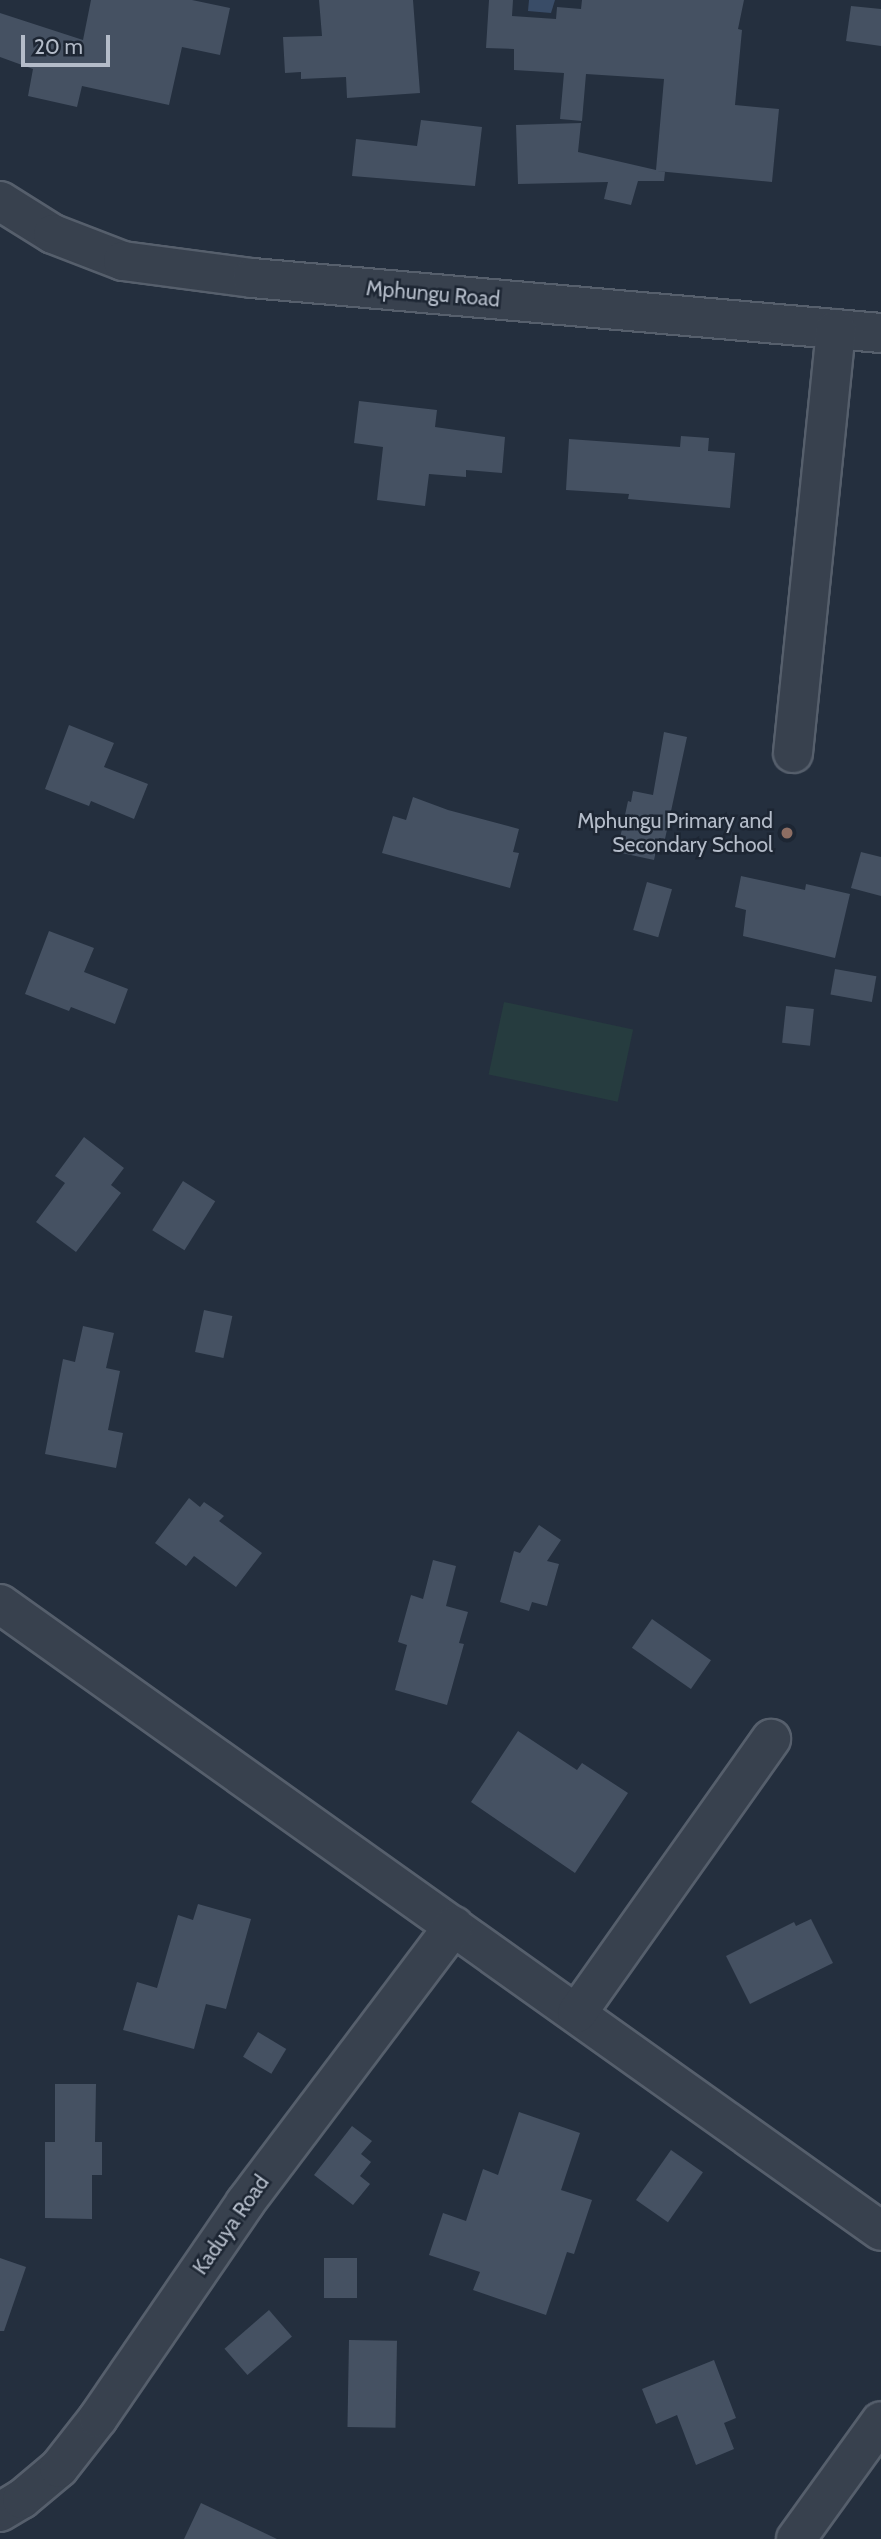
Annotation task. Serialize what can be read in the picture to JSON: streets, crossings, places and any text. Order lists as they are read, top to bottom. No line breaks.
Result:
{"streets":{"street":["Mphungu Road","Kaduya Road"]},"places":["Mphungu Primary and Secondary School"],"scale_bar":"20 m"}
